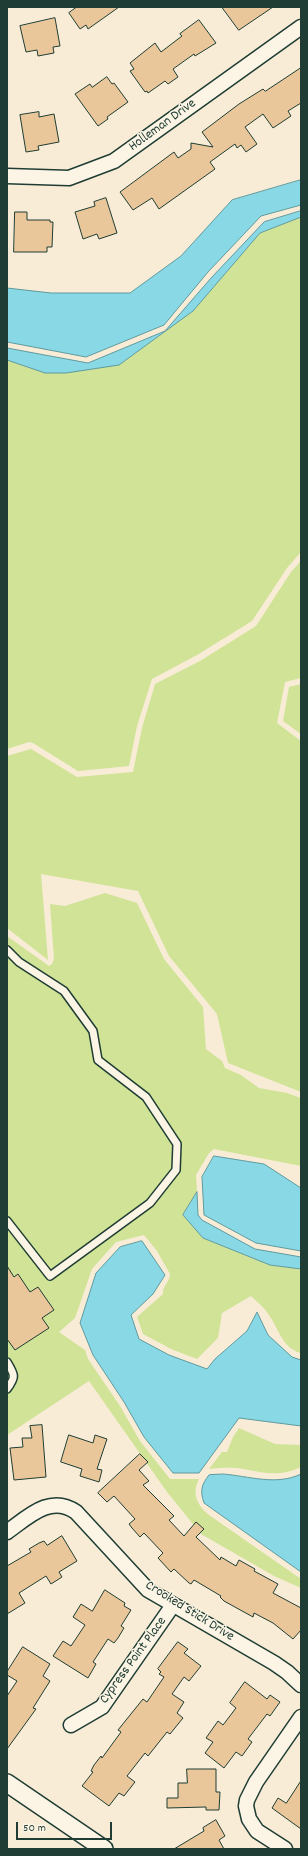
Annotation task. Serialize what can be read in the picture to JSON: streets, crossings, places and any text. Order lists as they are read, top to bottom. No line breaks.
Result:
{"streets":{"street":["Holleman Drive","Crooked Stick Drive","Cypress Point Place"]},"crossings":[["Crooked Stick Drive","Cypress Point Place"]],"scale_bar":"50 m"}
